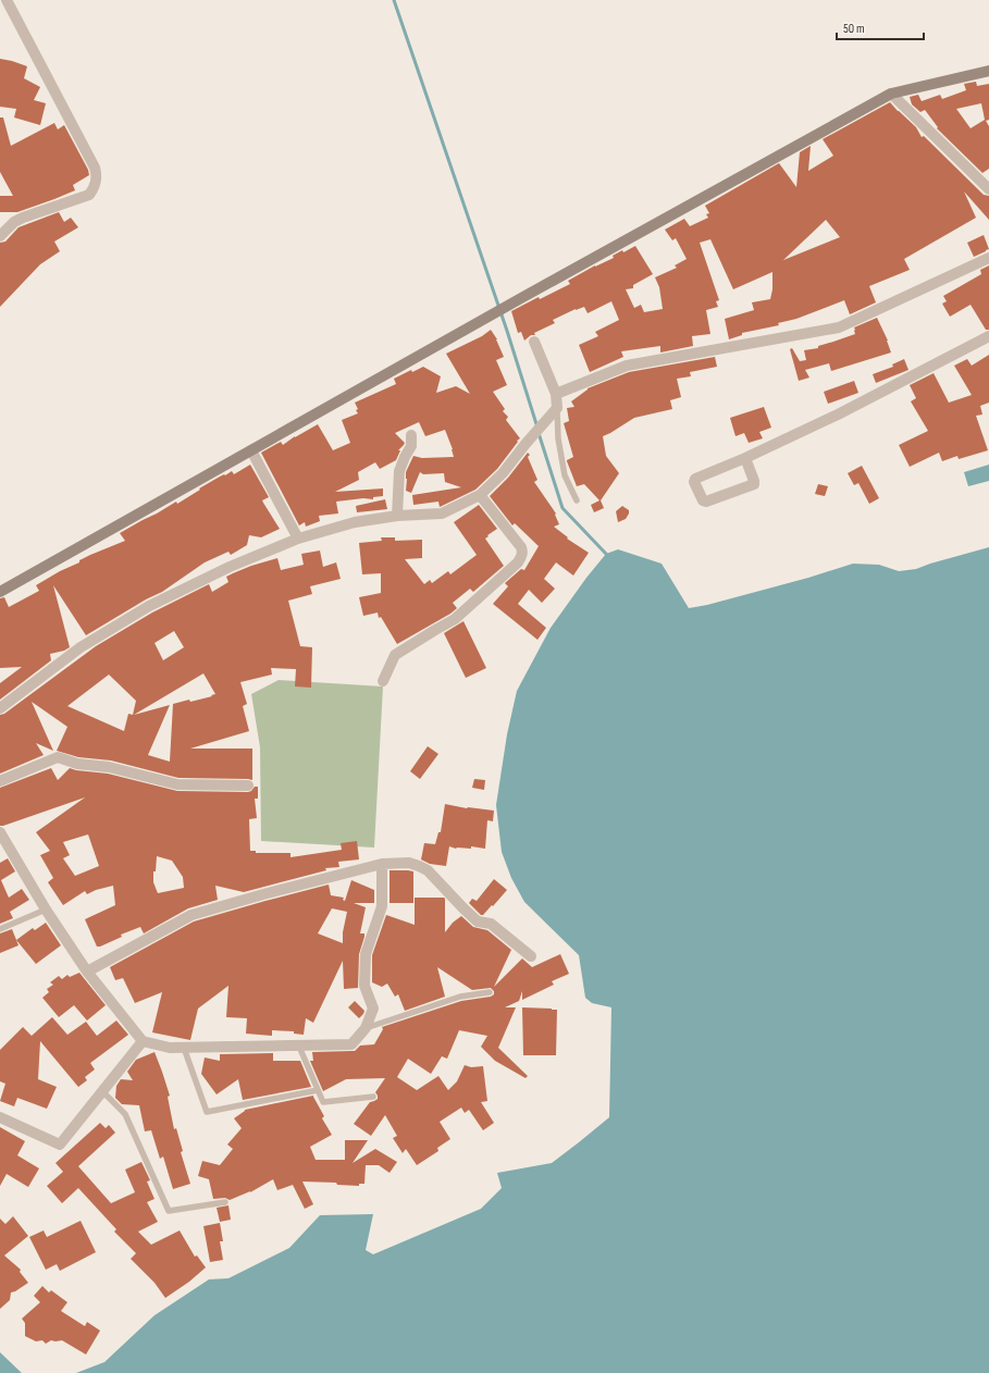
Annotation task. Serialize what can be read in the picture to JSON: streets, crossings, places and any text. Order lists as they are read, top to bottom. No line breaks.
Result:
{"scale_bar":"50 m"}
